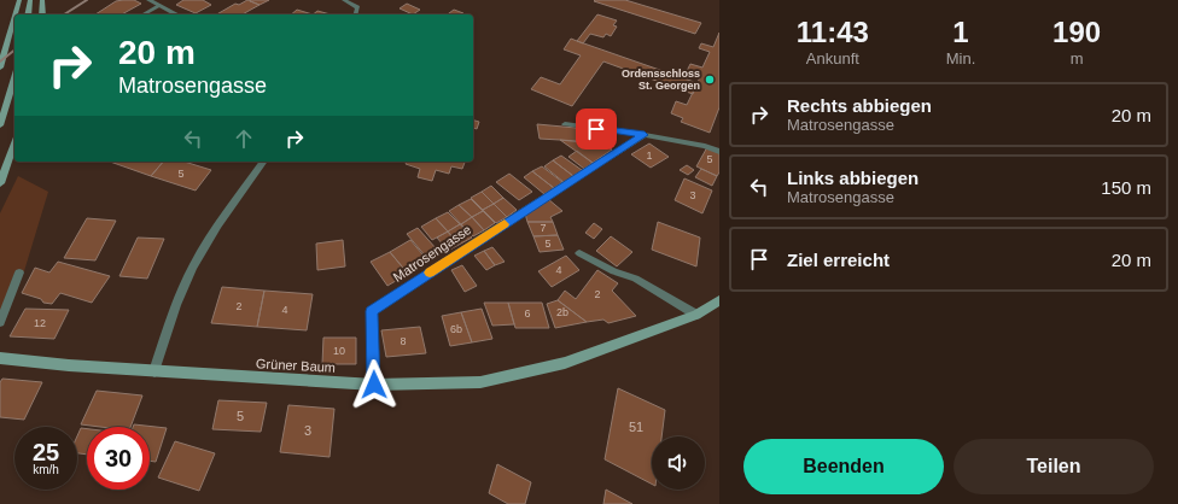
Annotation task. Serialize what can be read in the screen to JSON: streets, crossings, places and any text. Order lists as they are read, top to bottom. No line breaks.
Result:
{"streets":{"street":["Matrosengasse","Grüner Baum"]},"crossings":[["Matrosengasse","Grüner Baum"]],"places":["Ordensschloss St. Georgen"],"house_numbers":["1","5","5","3","7","5","4","2","2","4","2b","6","12","6b","8","10","5","51","3"],"page":{"eta":["11:43","Ankunft","1","Min.","190","m"],"turn":["20 m","Matrosengasse"],"list":[{"name":"Rechts abbiegen","note":"Matrosengasse","value":"20 m"},{"name":"Links abbiegen","note":"Matrosengasse","value":"150 m"},{"name":"Ziel erreicht","value":"20 m"}],"speed":"25 km/h","limit":"30","buttons":["Beenden","Teilen"]}}
